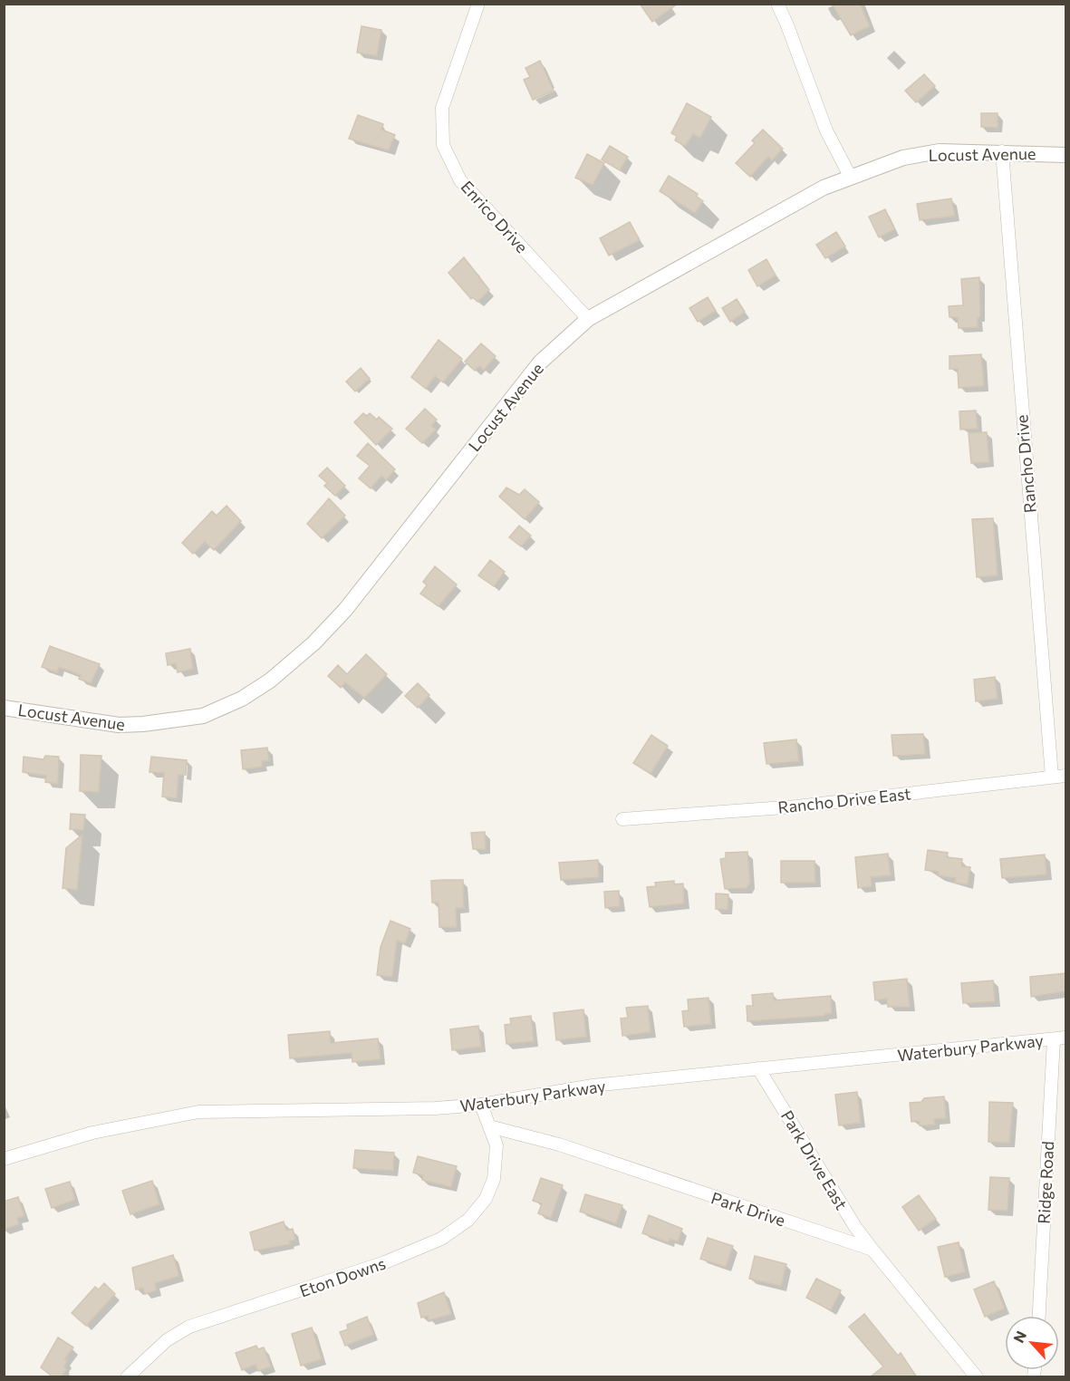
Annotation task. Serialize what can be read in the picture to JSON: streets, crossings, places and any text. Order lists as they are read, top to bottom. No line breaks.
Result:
{"streets":{"street":["Locust Avenue","Enrico Drive","Rancho Drive","Rancho Drive East","Waterbury Parkway","Park Drive East","Ridge Road","Park Drive","Eton Downs"]},"crossings":[["Locust Avenue","Enrico Drive"],["Locust Avenue","Rancho Drive"],["Rancho Drive","Rancho Drive East"],["Waterbury Parkway","Park Drive East"],["Waterbury Parkway","Ridge Road"],["Park Drive East","Park Drive"],["Park Drive","Eton Downs"]],"north":"top left"}
